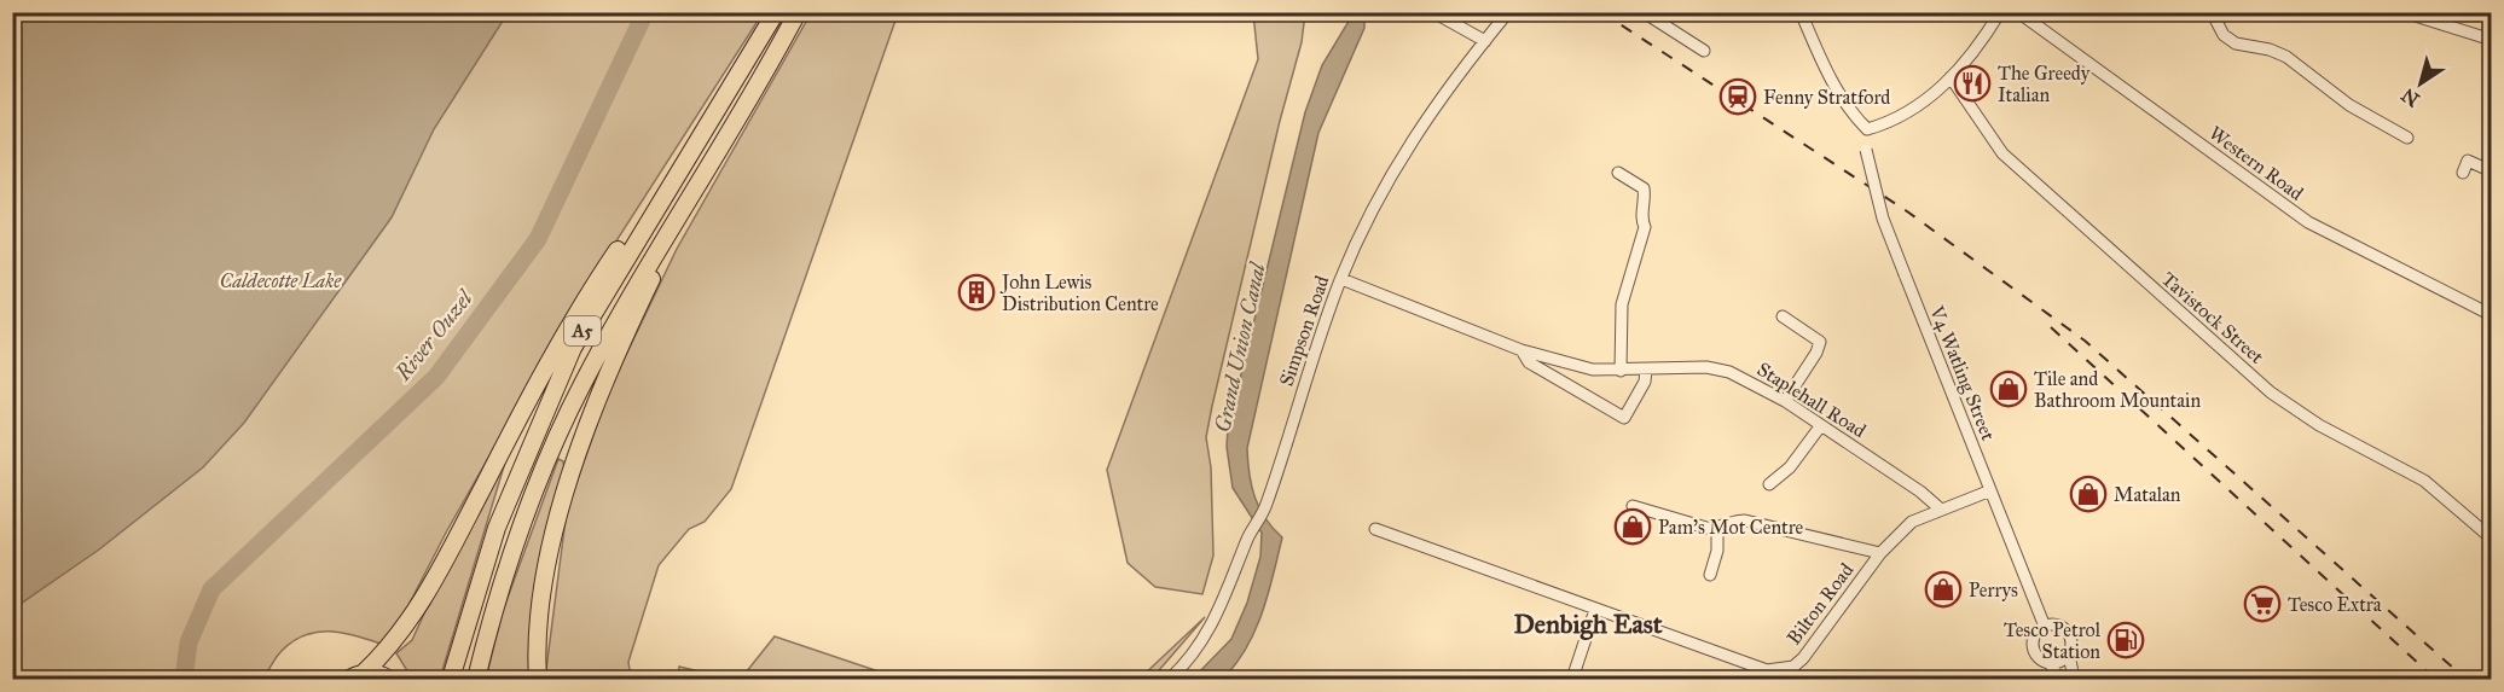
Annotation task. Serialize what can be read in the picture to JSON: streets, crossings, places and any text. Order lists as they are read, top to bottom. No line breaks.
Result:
{"streets":{"highway":["A5"],"street":["Western Road","Tavistock Street","Simpson Road","V4 Watling Street","Staplehall Road","Bilton Road"]},"crossings":[["Simpson Road","Staplehall Road"],["V4 Watling Street","Bilton Road"],["Staplehall Road","Bilton Road"]],"districts":["Denbigh East"],"water":["River Ouzel","Grand Union Canal"],"parks":["Caldecotte Lake"],"places":{"restaurant":["The Greedy Italian"],"station":["Fenny Stratford"],"building":["John Lewis Distribution Centre"],"shop":["Tile and Bathroom Mountain","Matalan","Pam's Mot Centre","Perrys"],"supermarket":["Tesco Extra"],"fuel station":["Tesco Petrol Station"]},"north":"bottom left"}
